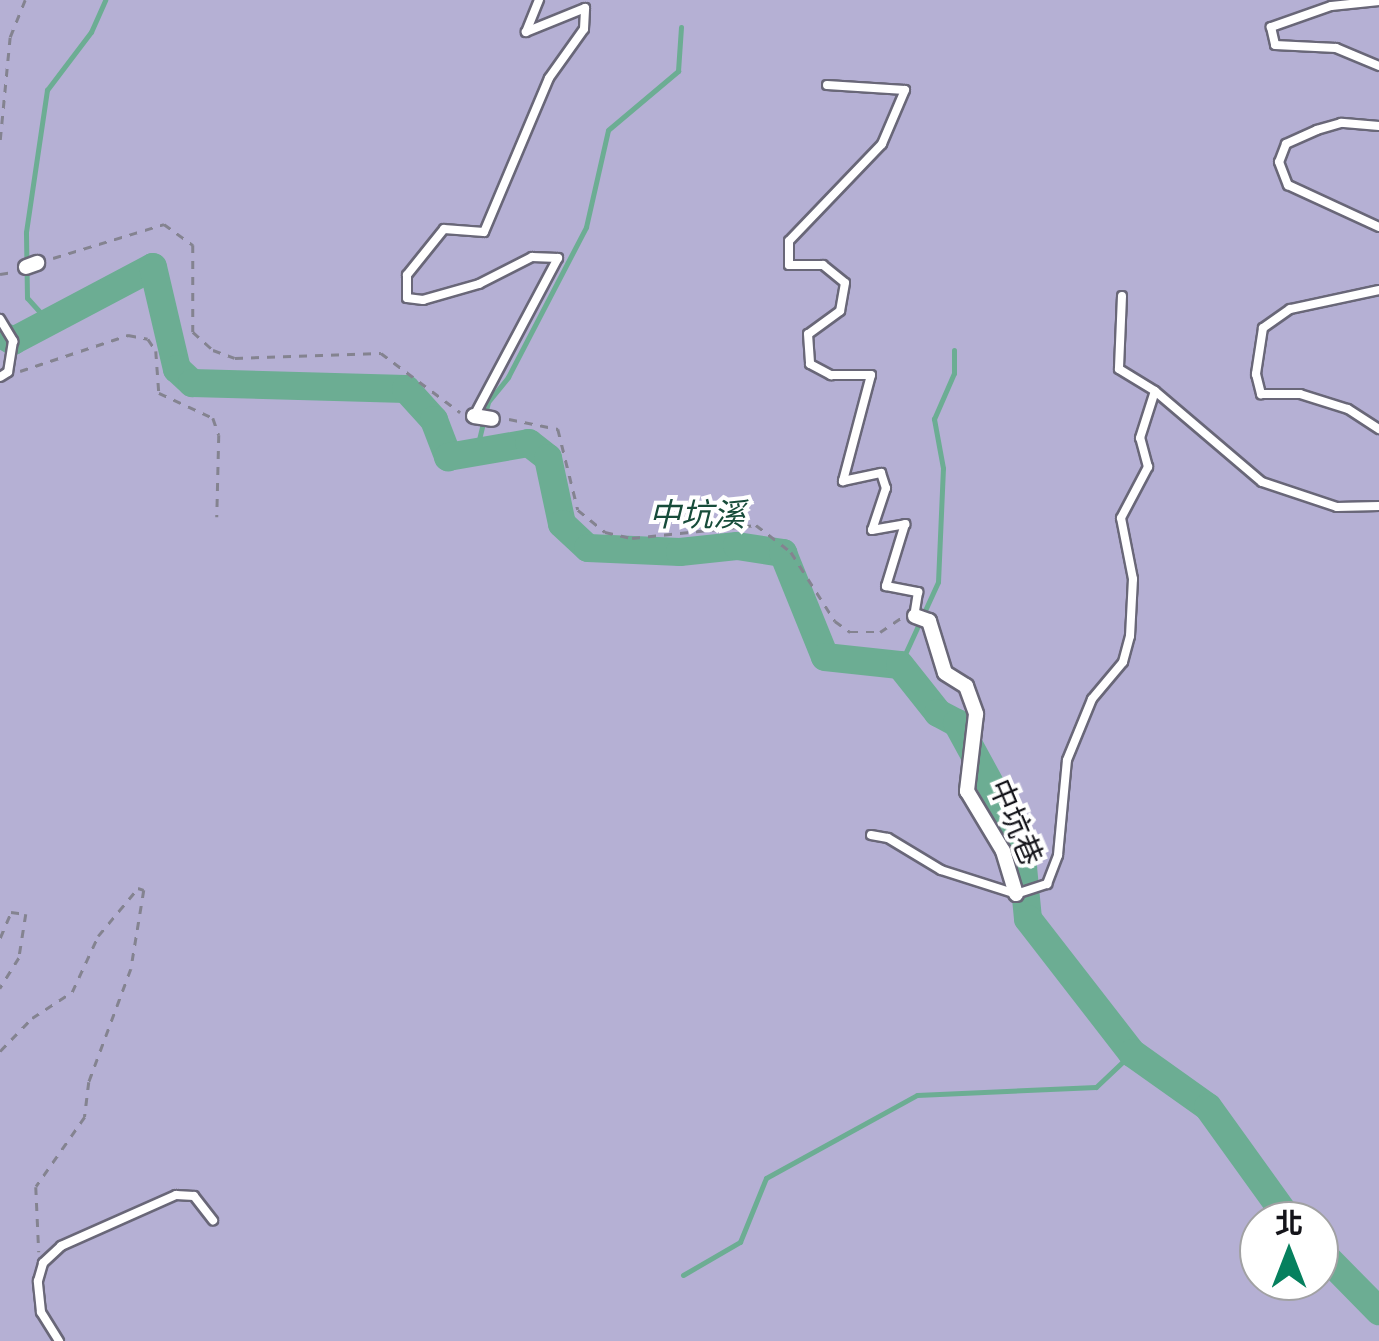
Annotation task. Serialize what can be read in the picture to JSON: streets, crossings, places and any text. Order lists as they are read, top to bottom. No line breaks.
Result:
{"streets":{"street":["中坑巷"]},"water":["中坑溪"],"north":"top"}
